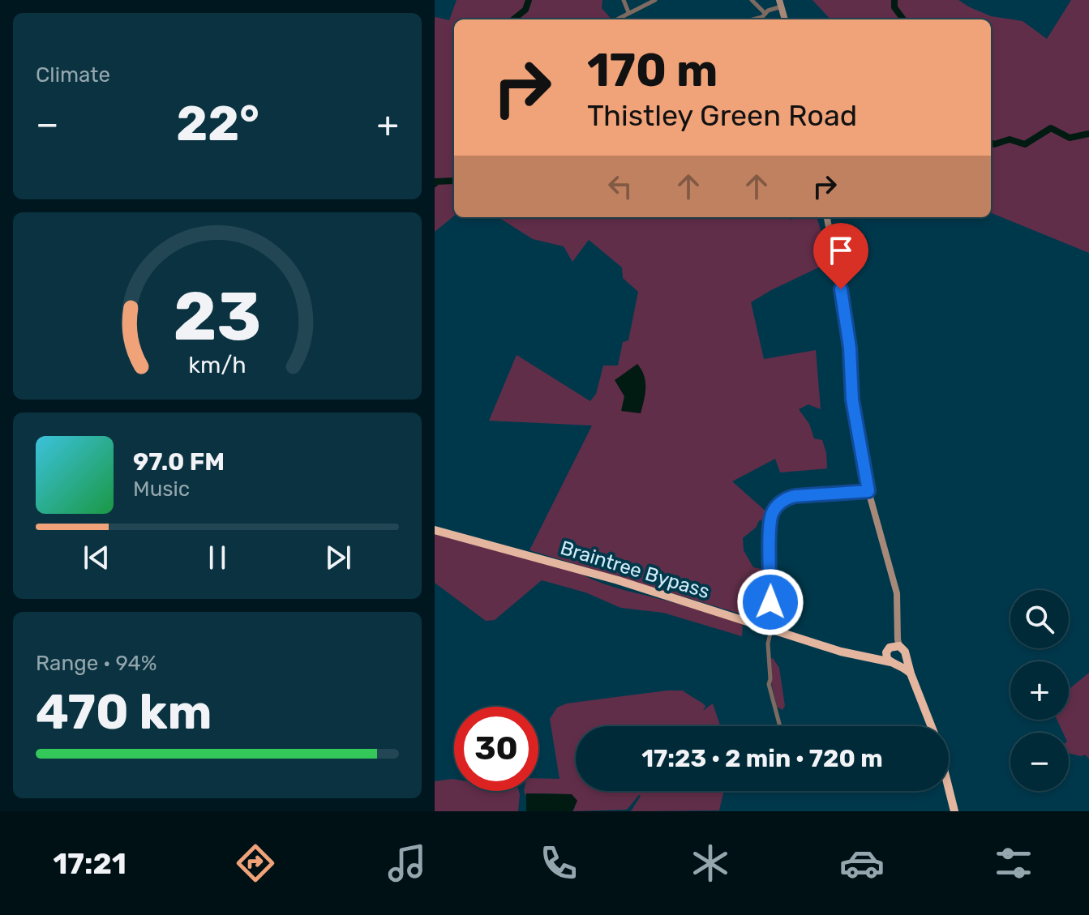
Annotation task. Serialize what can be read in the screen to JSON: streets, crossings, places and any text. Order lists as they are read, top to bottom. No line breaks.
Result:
{"streets":{"highway":["Braintree Bypass"]},"page":{"tile":["Climate",["Range · 94%","470 km"]],"turn":["170 m","Thistley Green Road"],"heat":["−","22°","+"],"song":["97.0 FM","Music"],"map_buttons":["+","−"],"limit":"30","trip":"17:23 · 2 min · 720 m","tabs":"17:21","gauge":["23","km/h"]}}
